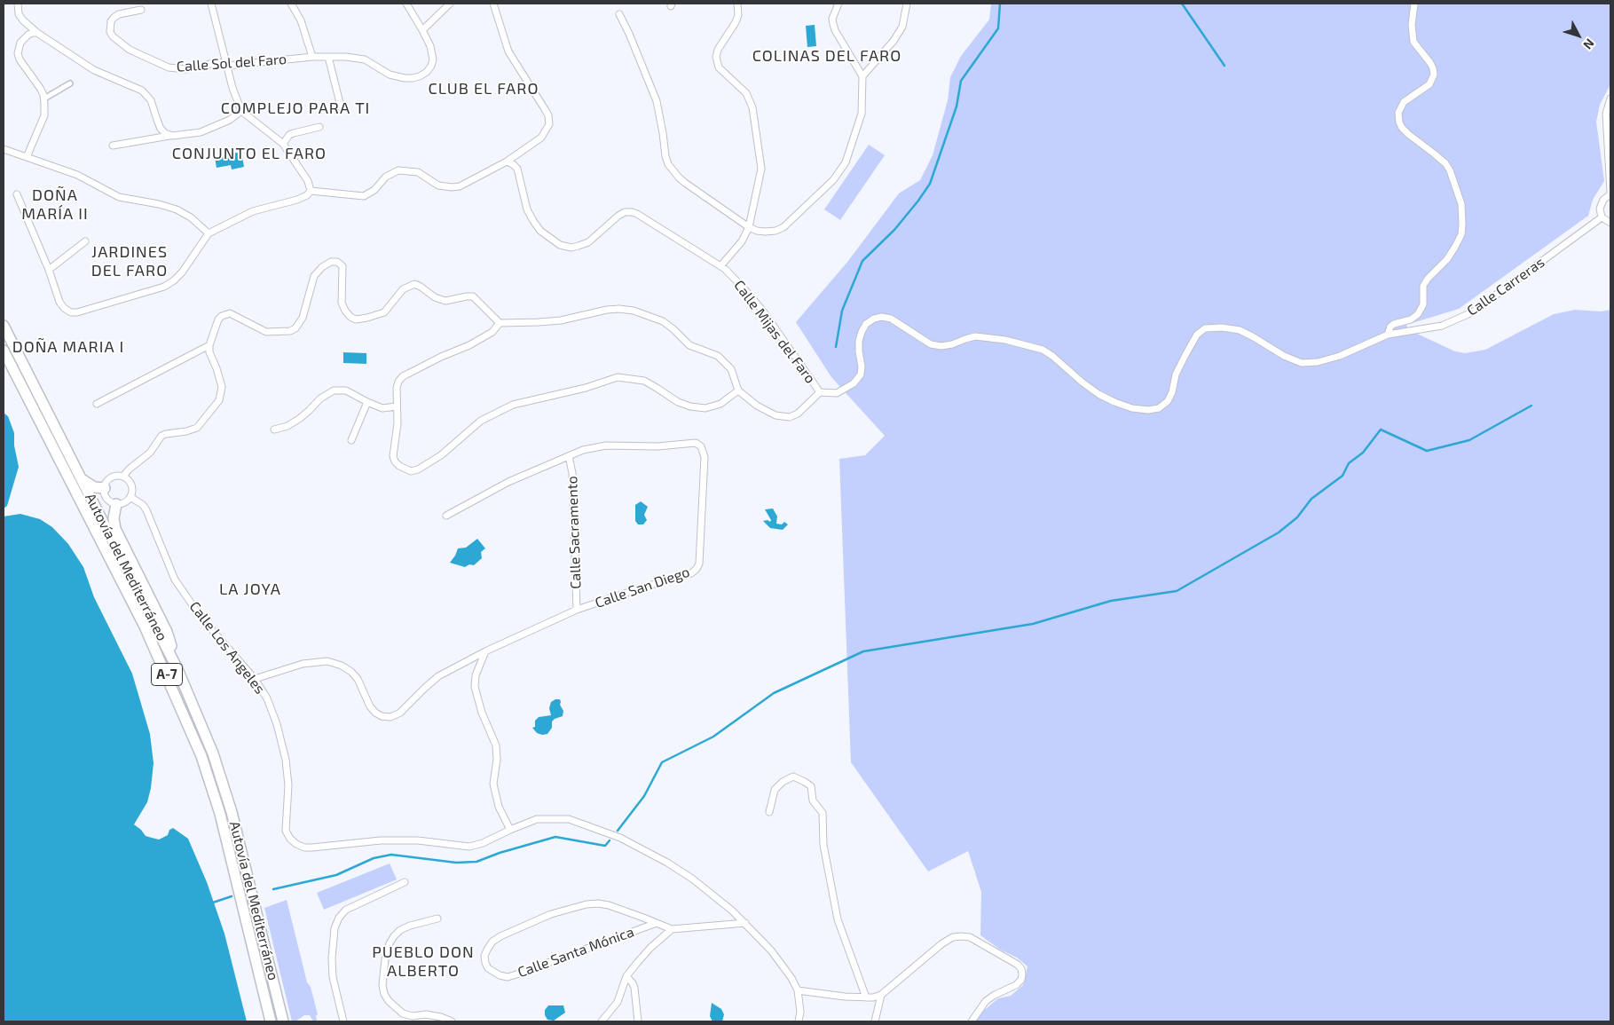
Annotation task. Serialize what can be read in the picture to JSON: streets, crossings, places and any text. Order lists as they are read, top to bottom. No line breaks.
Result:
{"streets":{"highway":["Autovía del Mediterráneo","A-7"],"street":["Calle Sol del Faro","Calle Carreras","Calle Mijas del Faro","Calle Sacramento","Calle San Diego","Calle Los Angeles","Calle Santa Mónica"]},"crossings":[["Calle Sacramento","Calle San Diego"],["Calle San Diego","Calle Los Angeles"]],"districts":["COLINAS DEL FARO","CLUB EL FARO","COMPLEJO PARA TI","CONJUNTO EL FARO","DOÑA MARÍA II","JARDINES DEL FARO","DOÑA MARIA I","LA JOYA","PUEBLO DON ALBERTO"],"north":"bottom right"}
